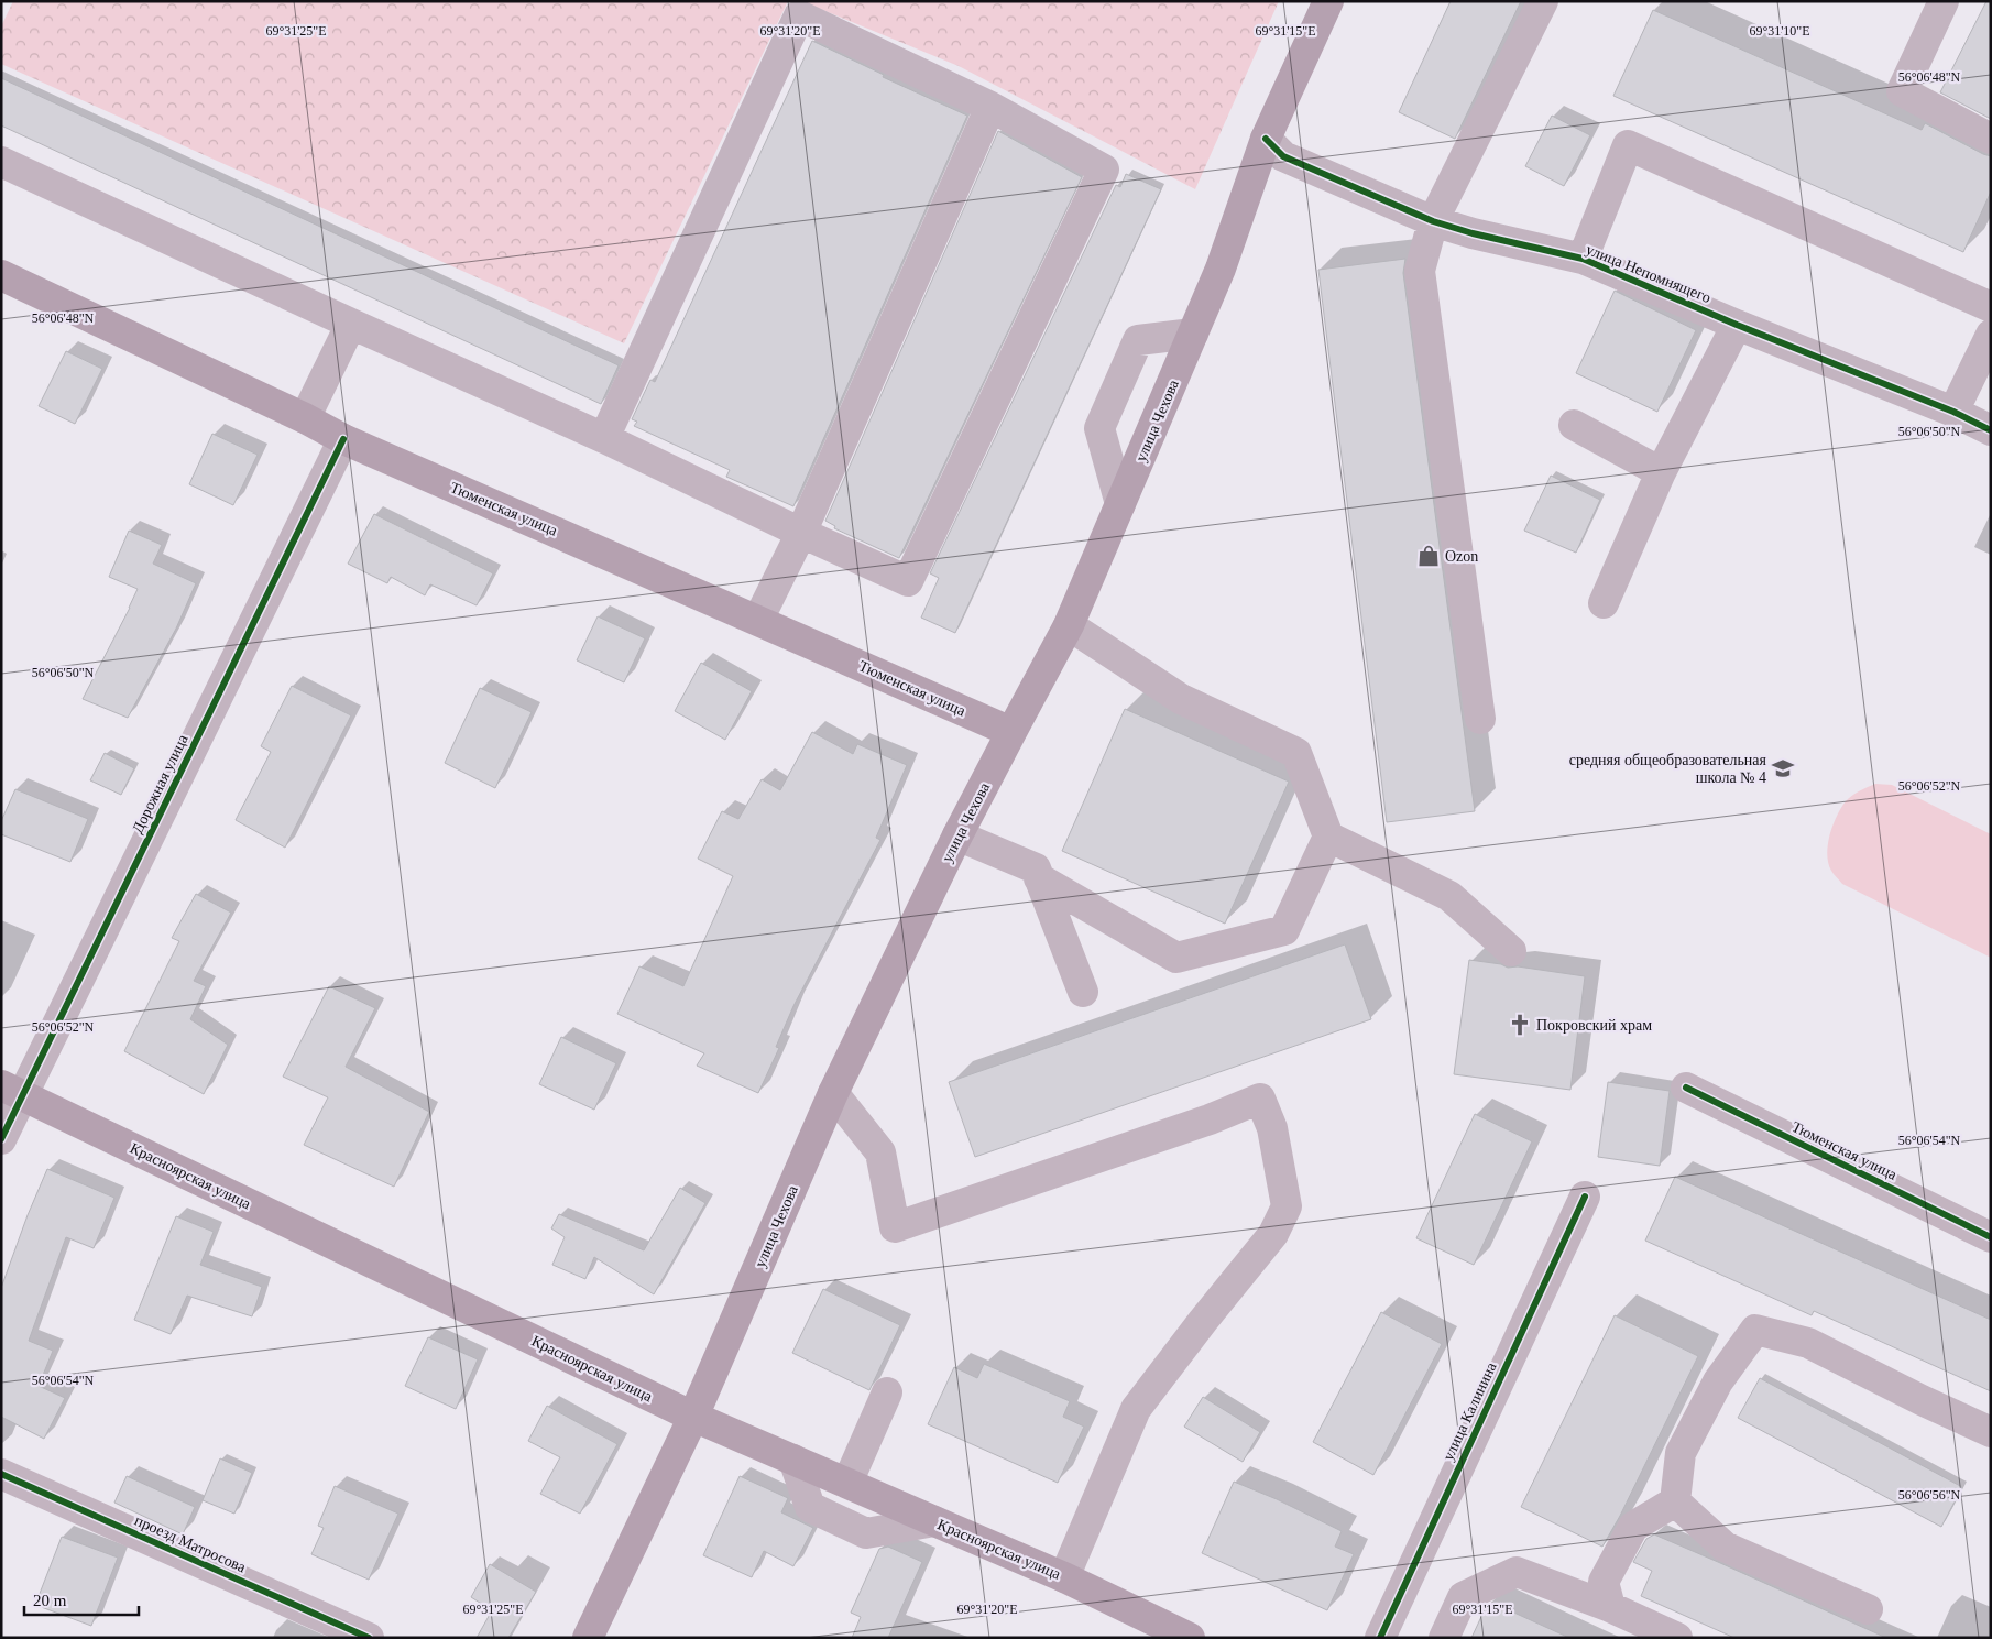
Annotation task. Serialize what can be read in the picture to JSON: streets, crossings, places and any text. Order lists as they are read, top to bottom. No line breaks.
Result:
{"streets":{"main road":["улица Чехова","Тюменская улица","Красноярская улица"],"street":["улица Непомнящего","Дорожная улица","улица Калинина","проезд Матросова"]},"crossings":[["улица Непомнящего","улица Чехова"],["улица Чехова","Тюменская улица"],["улица Чехова","Красноярская улица"],["Тюменская улица","Дорожная улица"],["Дорожная улица","Красноярская улица"]],"places":{"shop":["Ozon"],"school or university":["средняя общеобразовательная школа № 4"],"church":["Покровский храм"]},"scale_bar":"20 m","coordinates":["69°31'25\"E","69°31'20\"E","69°31'15\"E","69°31'10\"E","56°06'48\"N","56°06'50\"N","56°06'52\"N","56°06'54\"N","56°06'56\"N"]}
